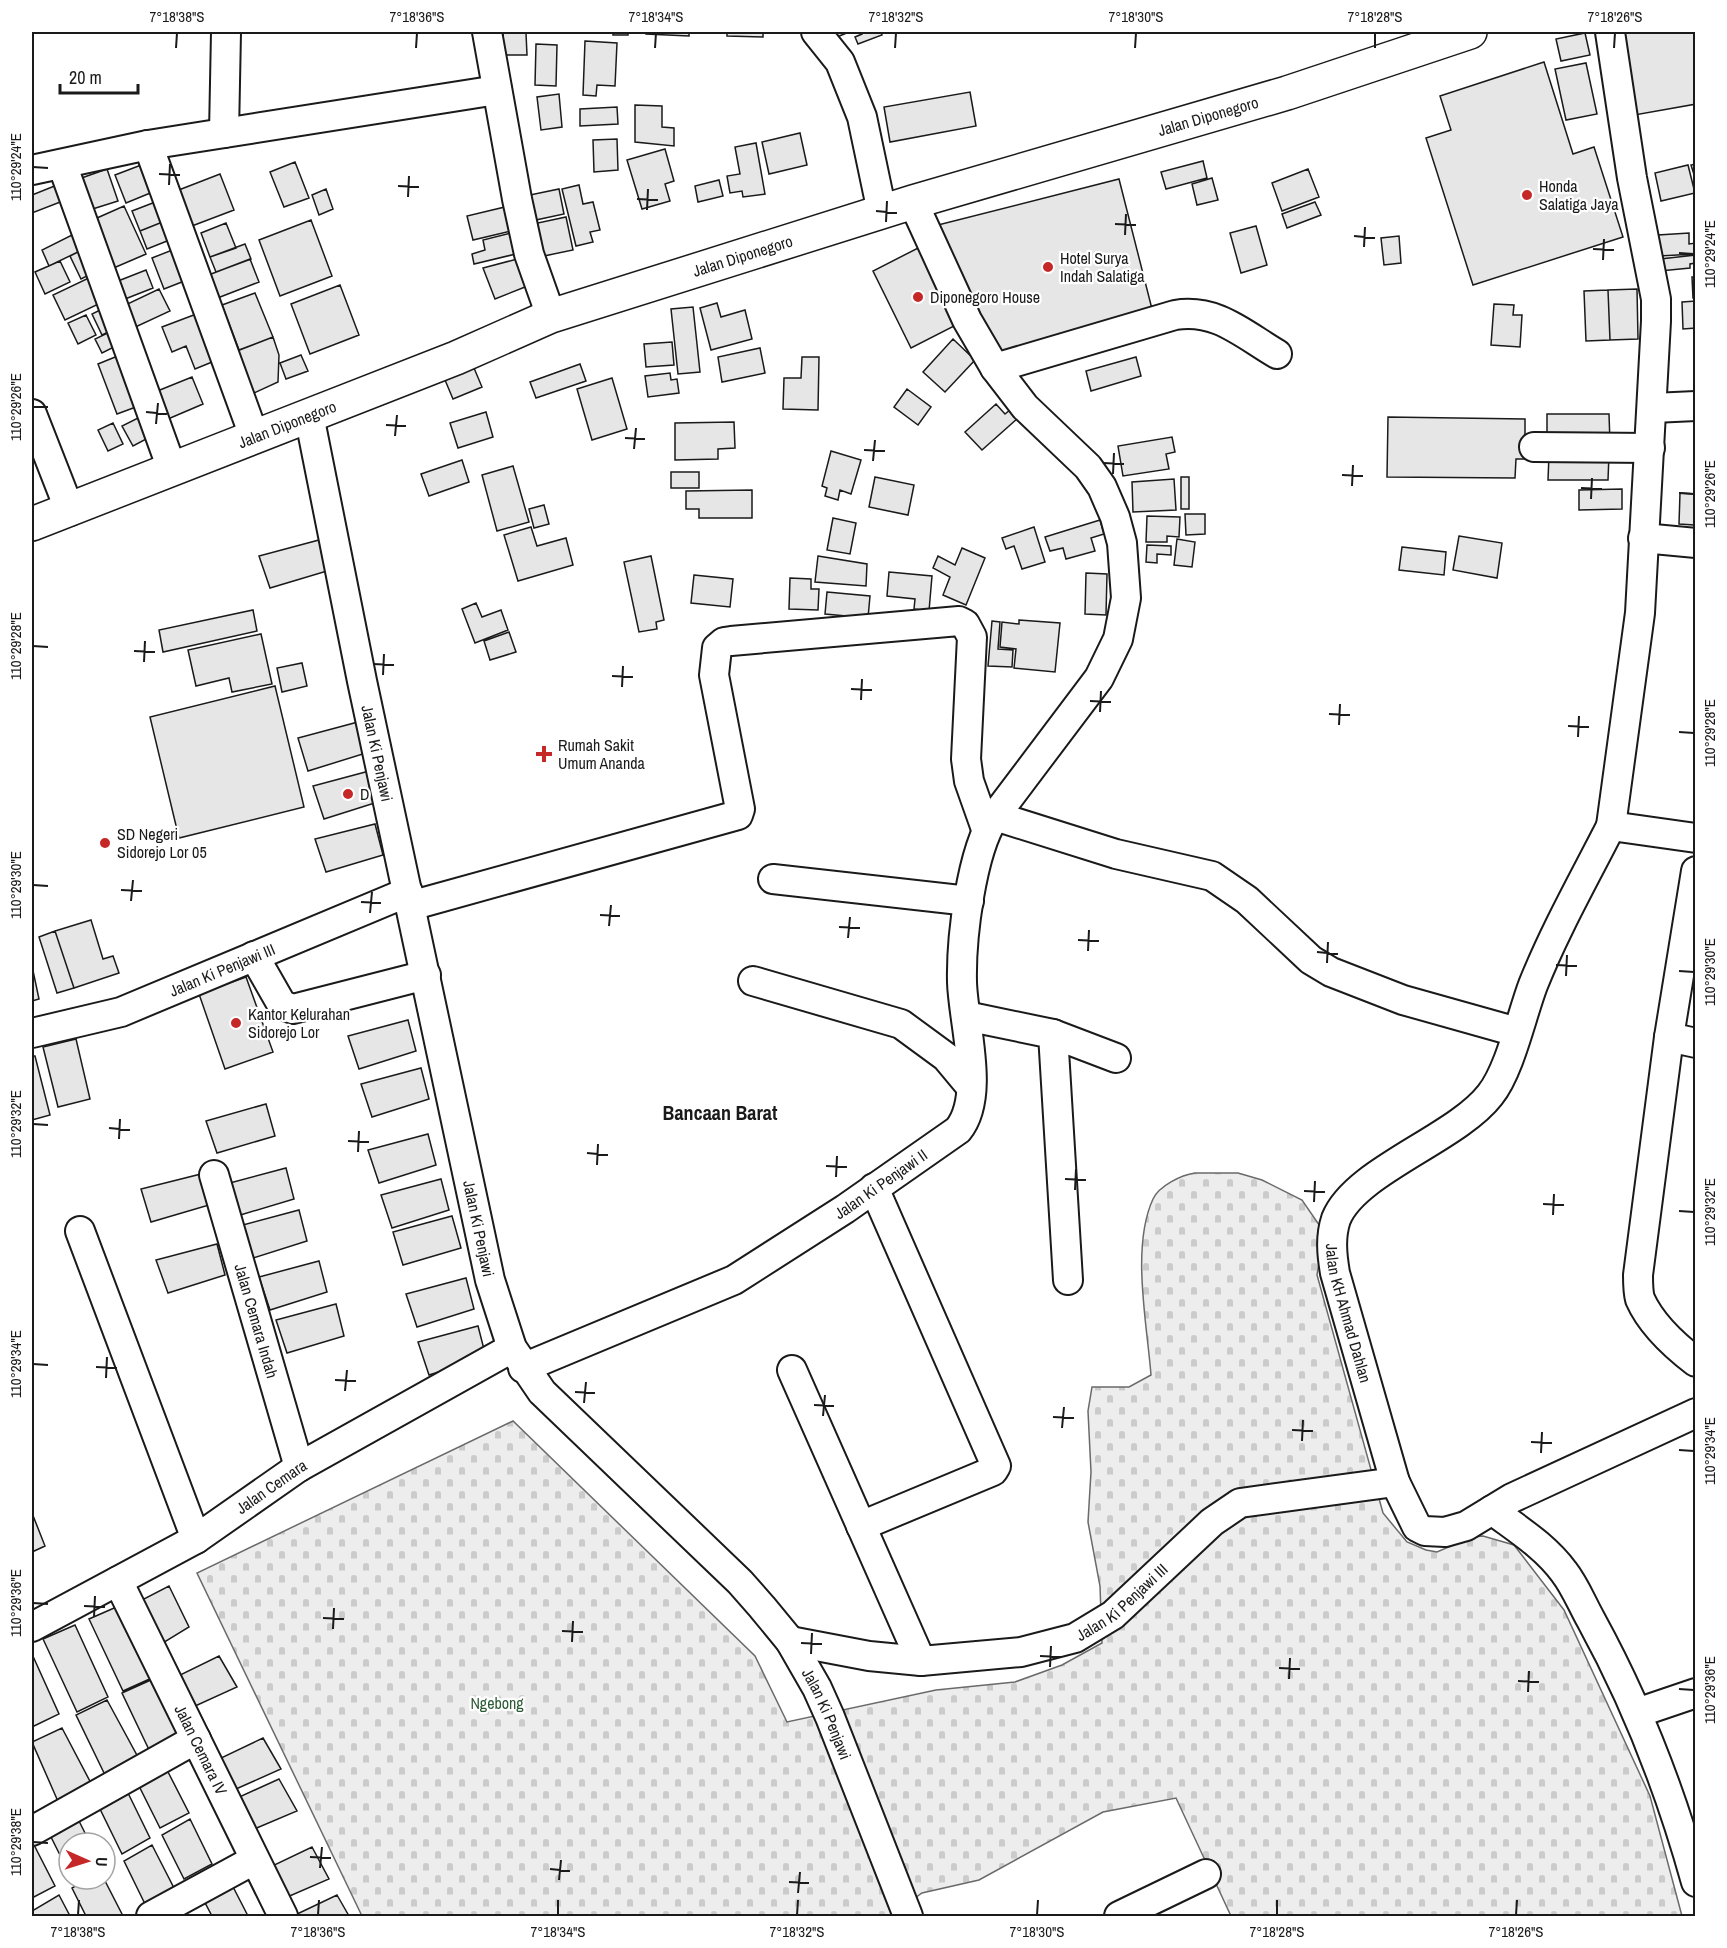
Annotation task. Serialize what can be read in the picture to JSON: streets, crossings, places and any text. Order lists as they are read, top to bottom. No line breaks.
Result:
{"streets":{"main road":["Jalan Diponegoro"],"street":["Jalan Ki Penjawi","Jalan Ki Penjawi III","Jalan Ki Penjawi II","Jalan KH Ahmad Dahlan","Jalan Cemara Indah","Jalan Cemara","Jalan Cemara IV"]},"crossings":[["Jalan Diponegoro","Jalan Ki Penjawi"],["Jalan Diponegoro","Jalan Ki Penjawi II"],["Jalan Ki Penjawi","Jalan Ki Penjawi III"],["Jalan Ki Penjawi","Jalan Ki Penjawi II"],["Jalan Ki Penjawi","Jalan Cemara"],["Jalan Ki Penjawi III","Jalan Ki Penjawi II"],["Jalan Ki Penjawi III","Jalan KH Ahmad Dahlan"],["Jalan Ki Penjawi II","Jalan Cemara"],["Jalan Cemara Indah","Jalan Cemara"],["Jalan Cemara","Jalan Cemara IV"]],"districts":["Bancaan Barat"],"parks":["Ngebong"],"places":{"other":["Honda Salatiga Jaya","Hotel Surya Indah Salatiga","Diponegoro House","D","SD Negeri Sidorejo Lor 05","Kantor Kelurahan Sidorejo Lor"],"health":["Rumah Sakit Umum Ananda"]},"scale_bar":"20 m","north":"right","coordinates":["7°18'38\"S","7°18'36\"S","7°18'34\"S","7°18'32\"S","7°18'30\"S","7°18'28\"S","7°18'26\"S","110°29'24\"E","110°29'26\"E","110°29'28\"E","110°29'30\"E","110°29'32\"E","110°29'34\"E","110°29'36\"E","110°29'38\"E"]}
